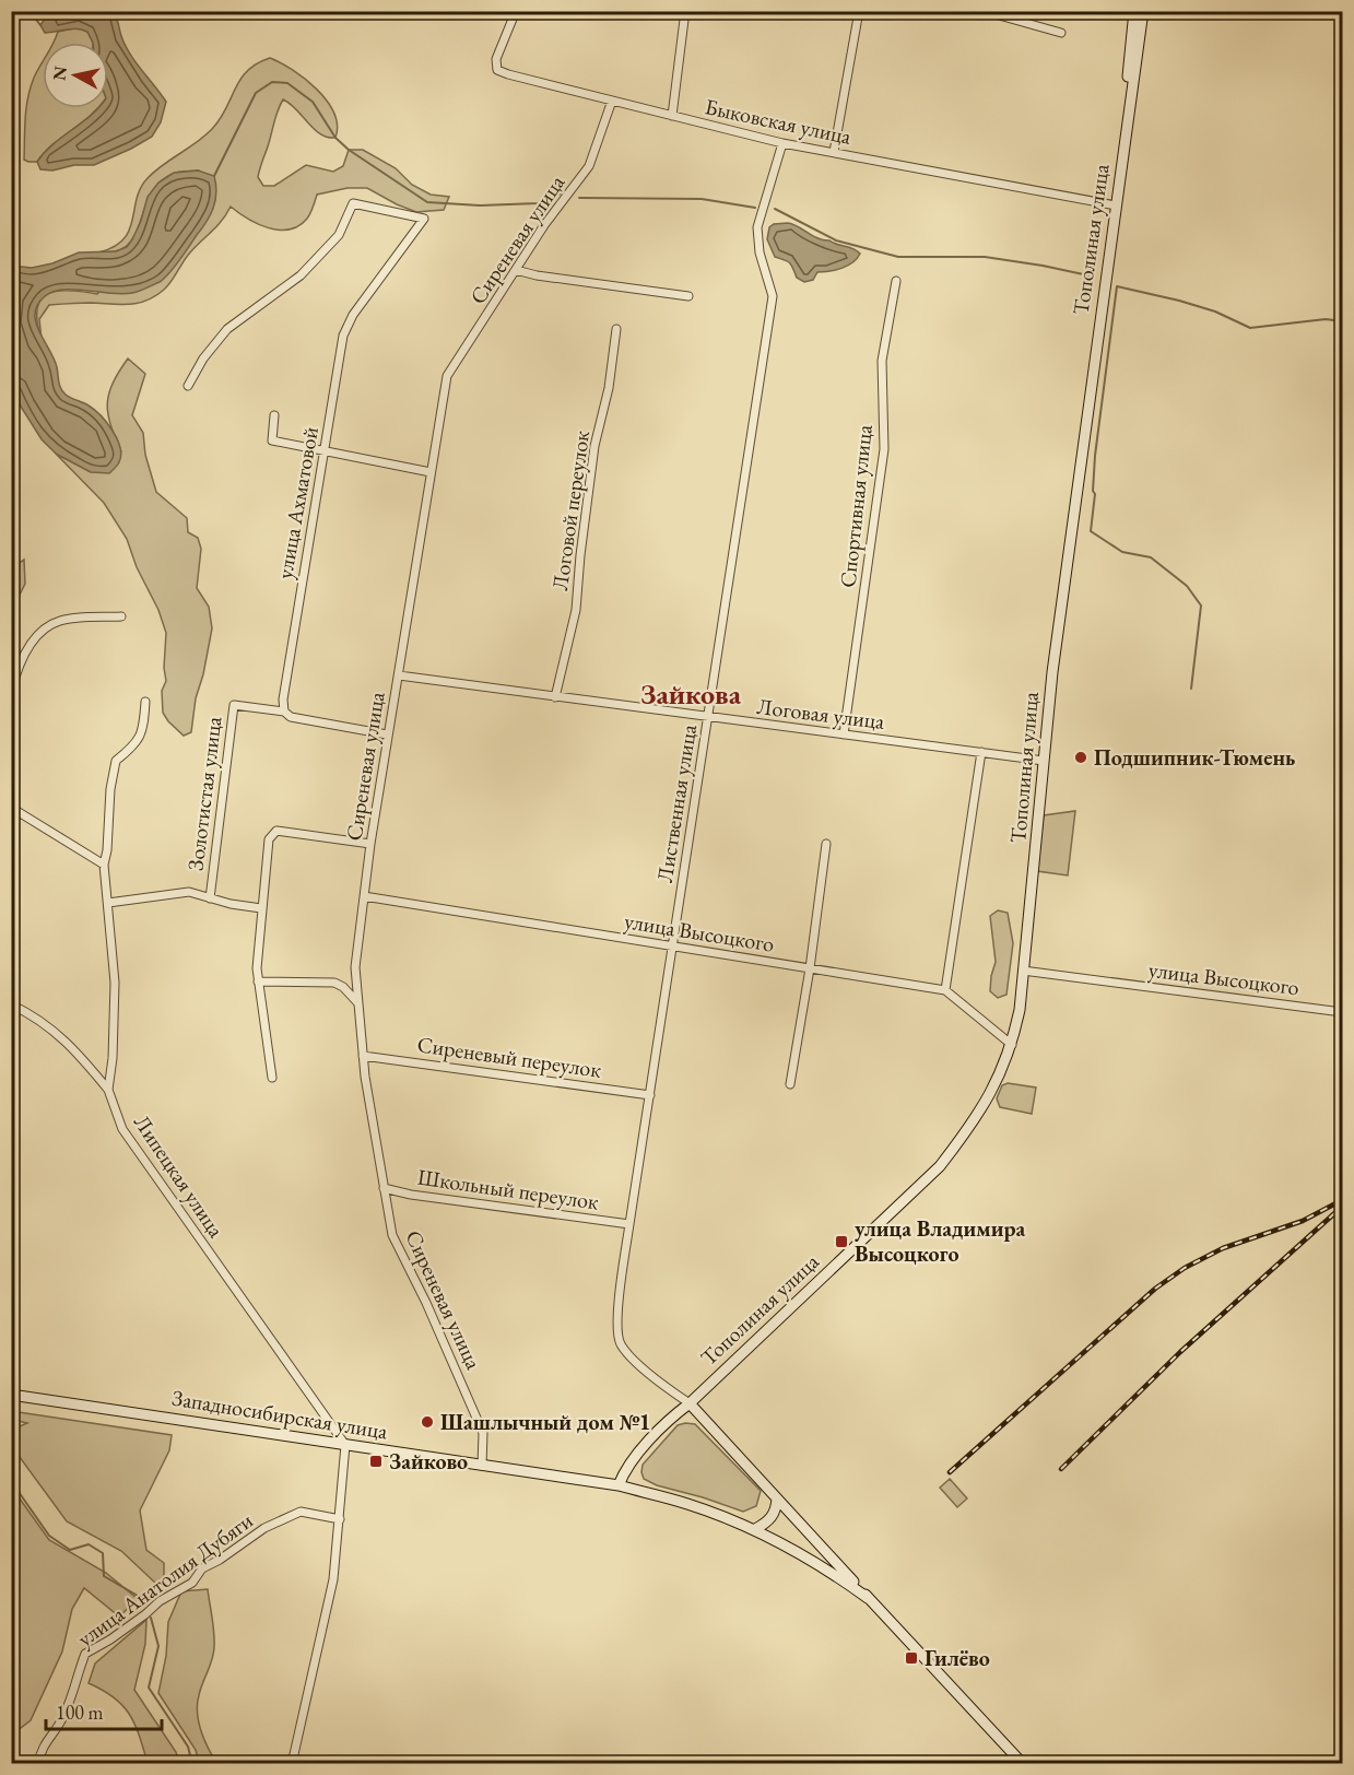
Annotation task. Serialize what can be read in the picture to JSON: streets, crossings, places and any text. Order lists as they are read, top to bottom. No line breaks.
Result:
{"streets":{"main road":["Тополиная улица","Западносибирская улица"],"street":["Быковская улица","Сиреневая улица","улица Ахматовой","Спортивная улица","Логовой переулок","Логовая улица","Золотистая улица","Лиственная улица","улица Высоцкого","Сиреневый переулок","Липецкая улица","Школьный переулок","улица Анатолия Дубяги"]},"crossings":[["Быковская улица","Сиреневая улица"],["Быковская улица","Тополиная улица"],["Быковская улица","Лиственная улица"],["Сиреневая улица","Логовая улица"],["Сиреневая улица","улица Высоцкого"],["Сиреневая улица","Сиреневый переулок"],["Сиреневая улица","Школьный переулок"],["Сиреневая улица","Западносибирская улица"],["Тополиная улица","Логовая улица"],["Тополиная улица","Лиственная улица"],["Тополиная улица","улица Высоцкого"],["Тополиная улица","Западносибирская улица"],["улица Ахматовой","Золотистая улица"],["Спортивная улица","Логовая улица"],["Логовой переулок","Логовая улица"],["Логовая улица","Лиственная улица"],["Лиственная улица","улица Высоцкого"],["Лиственная улица","Сиреневый переулок"],["Лиственная улица","Школьный переулок"],["Липецкая улица","Западносибирская улица"]],"districts":["Зайкова"],"places":{"other":["Подшипник-Тюмень","Шашлычный дом №1"],"transit":["улица Владимира Высоцкого","Зайково","Гилёво"]},"scale_bar":"100 m","north":"left"}
